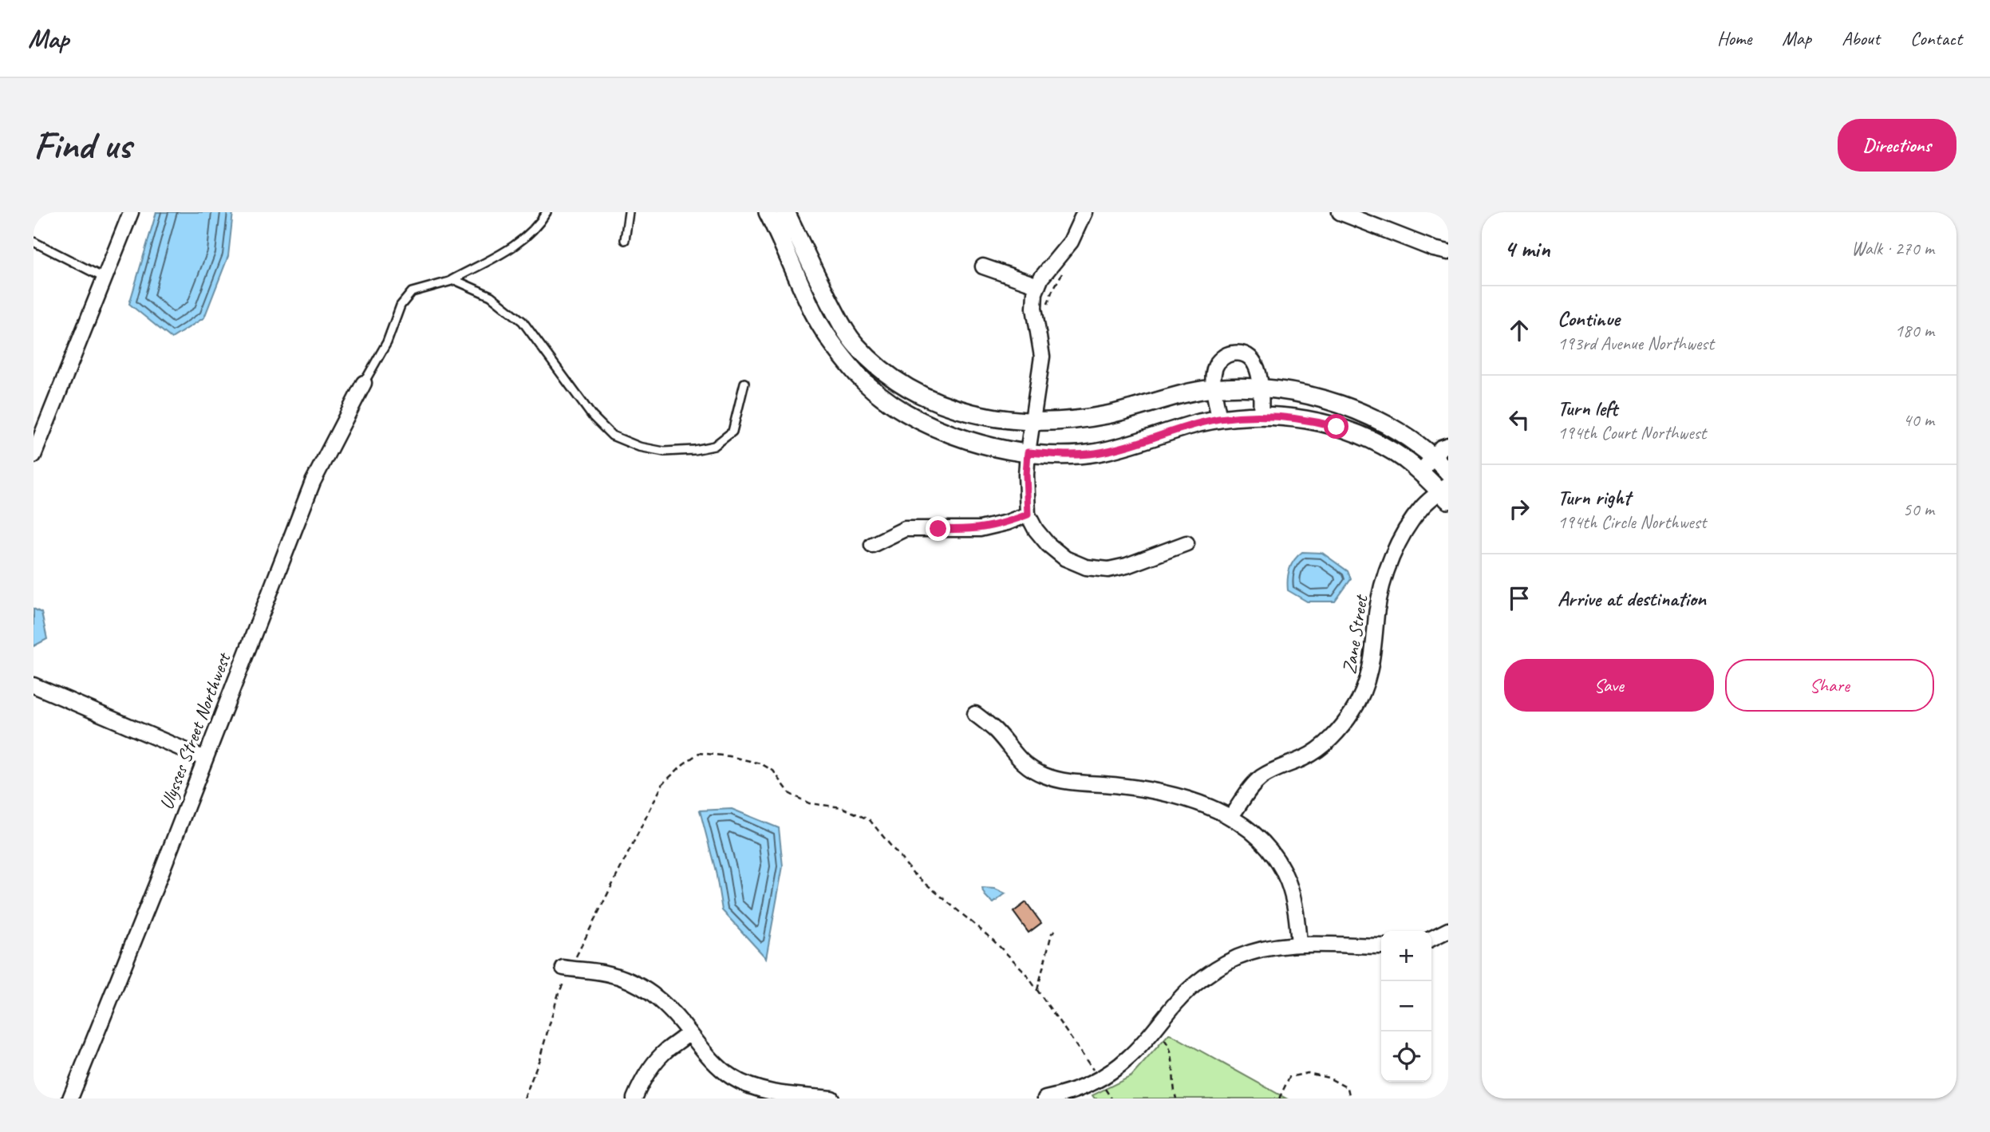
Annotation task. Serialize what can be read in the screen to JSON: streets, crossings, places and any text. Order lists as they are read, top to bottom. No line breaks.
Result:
{"streets":{"street":["Zane Street","Ulysses Street Northwest"]},"page":{"header":"Map","nav":["Home","Map","About","Contact"],"buttons":["Directions",["Save","Share"]],"title":"Find us","heading":["4 min","Walk · 270 m"],"list":[["Continue","193rd Avenue Northwest","180 m"],["Turn left","194th Court Northwest","40 m"],["Turn right","194th Circle Northwest","50 m"],"Arrive at destination"],"map_buttons":["+","−"]}}
